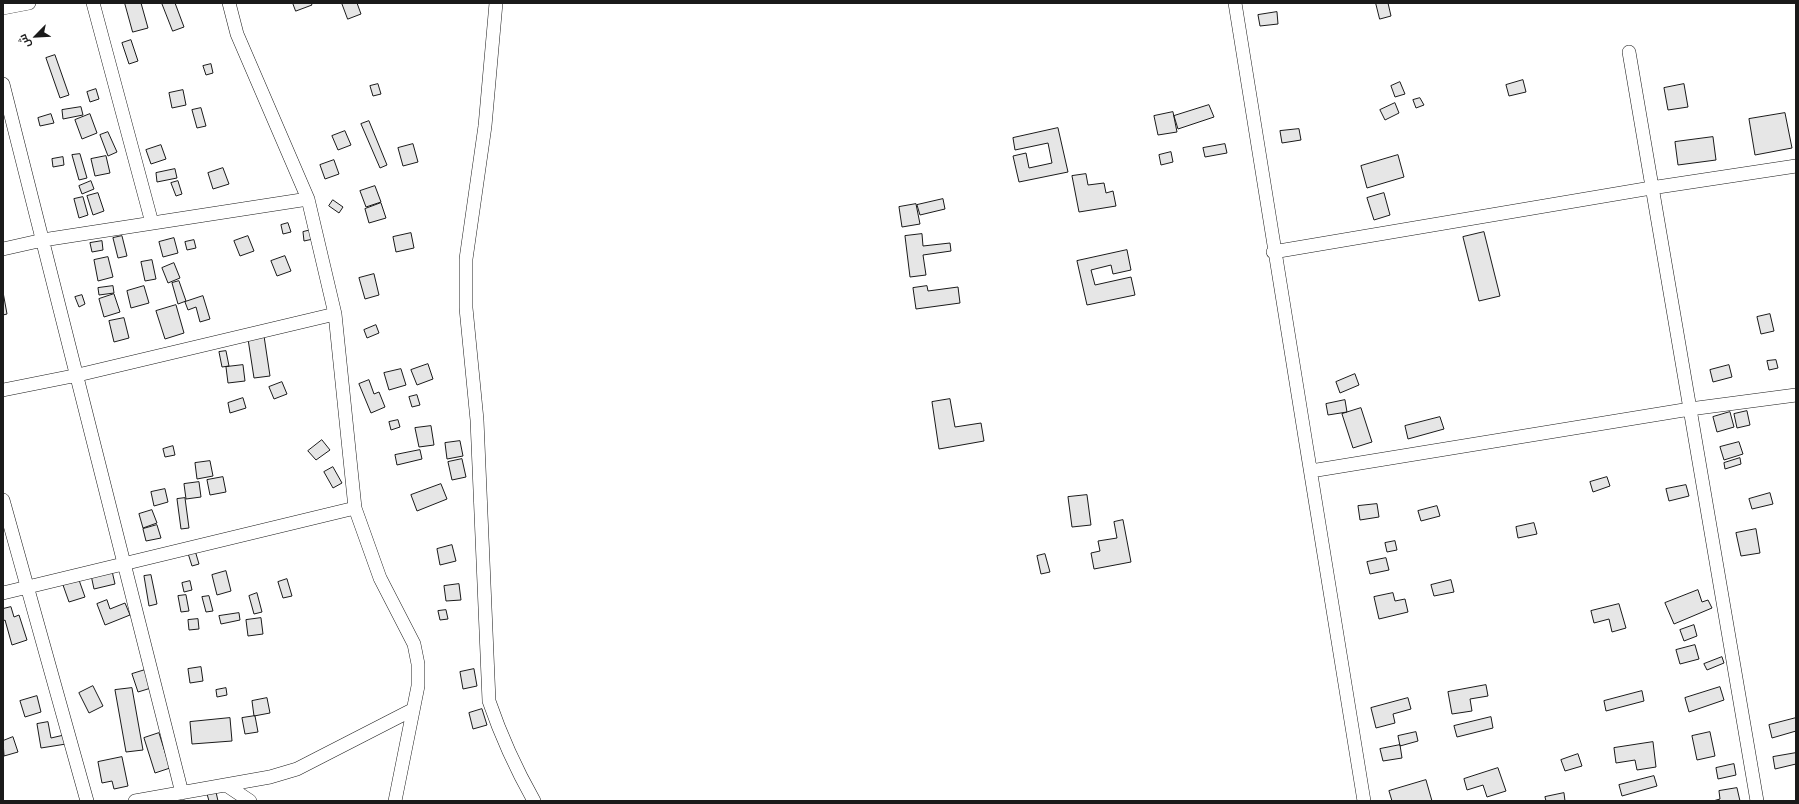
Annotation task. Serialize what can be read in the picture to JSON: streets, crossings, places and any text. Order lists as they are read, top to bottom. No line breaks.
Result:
{"north":"bottom left"}
